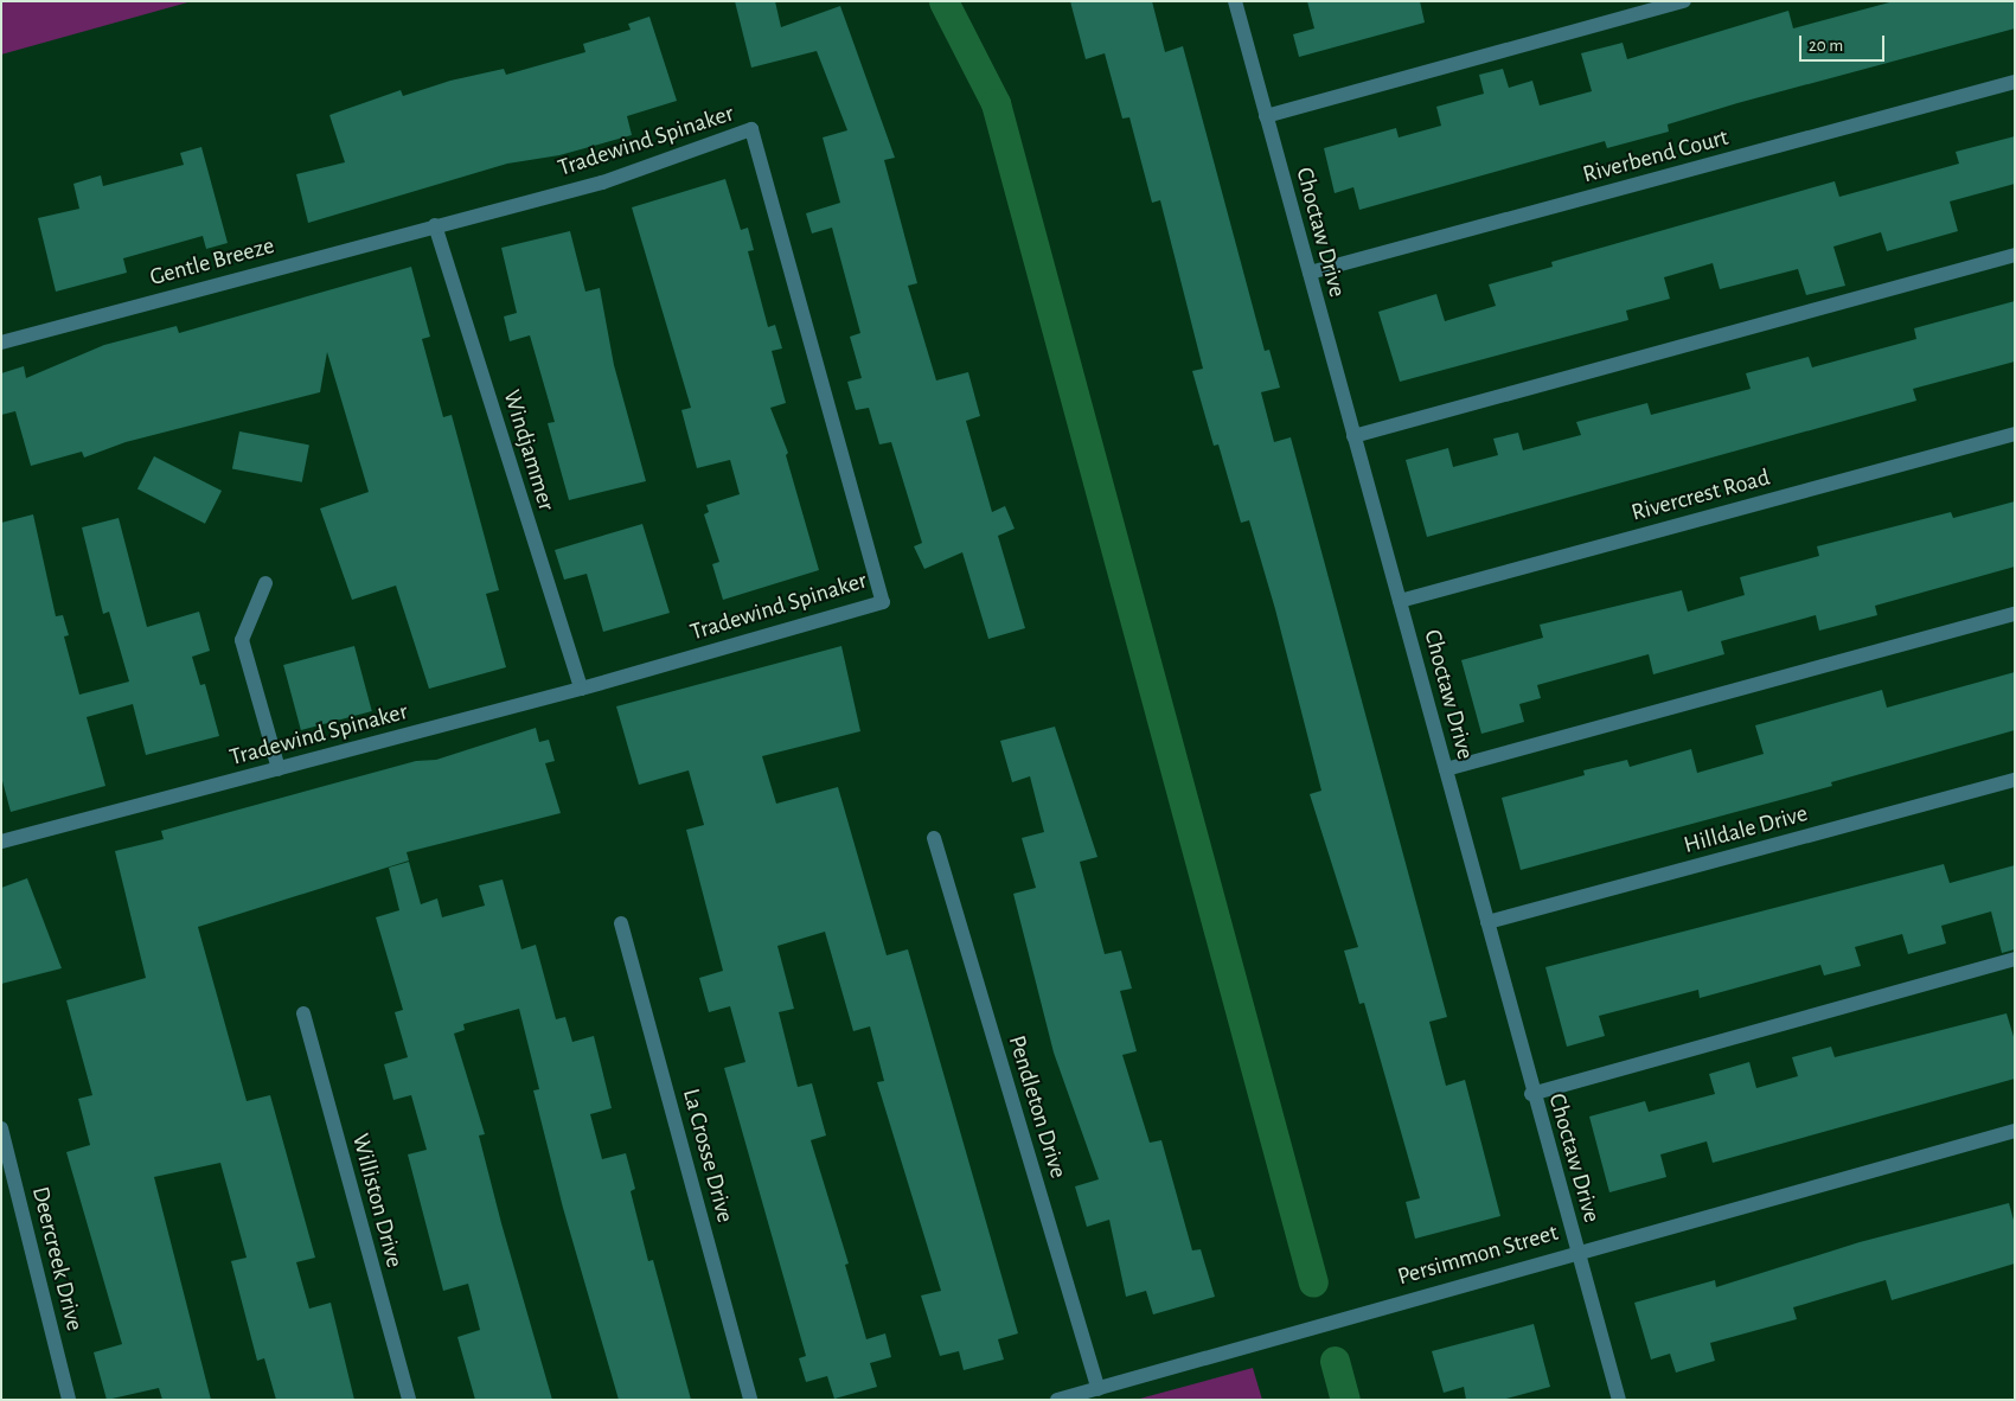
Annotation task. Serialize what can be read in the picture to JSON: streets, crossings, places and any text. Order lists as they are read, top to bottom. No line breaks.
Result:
{"streets":{"street":["Tradewind Spinaker","Riverbend Court","Choctaw Drive","Gentle Breeze","Windjammer","Rivercrest Road","Hilldale Drive","Pendleton Drive","La Crosse Drive","Williston Drive","Persimmon Street","Deercreek Drive"]},"crossings":[["Tradewind Spinaker","Gentle Breeze"],["Tradewind Spinaker","Windjammer"],["Riverbend Court","Choctaw Drive"],["Choctaw Drive","Rivercrest Road"],["Choctaw Drive","Hilldale Drive"],["Choctaw Drive","Persimmon Street"],["Gentle Breeze","Windjammer"],["Pendleton Drive","Persimmon Street"]],"scale_bar":"20 m"}
